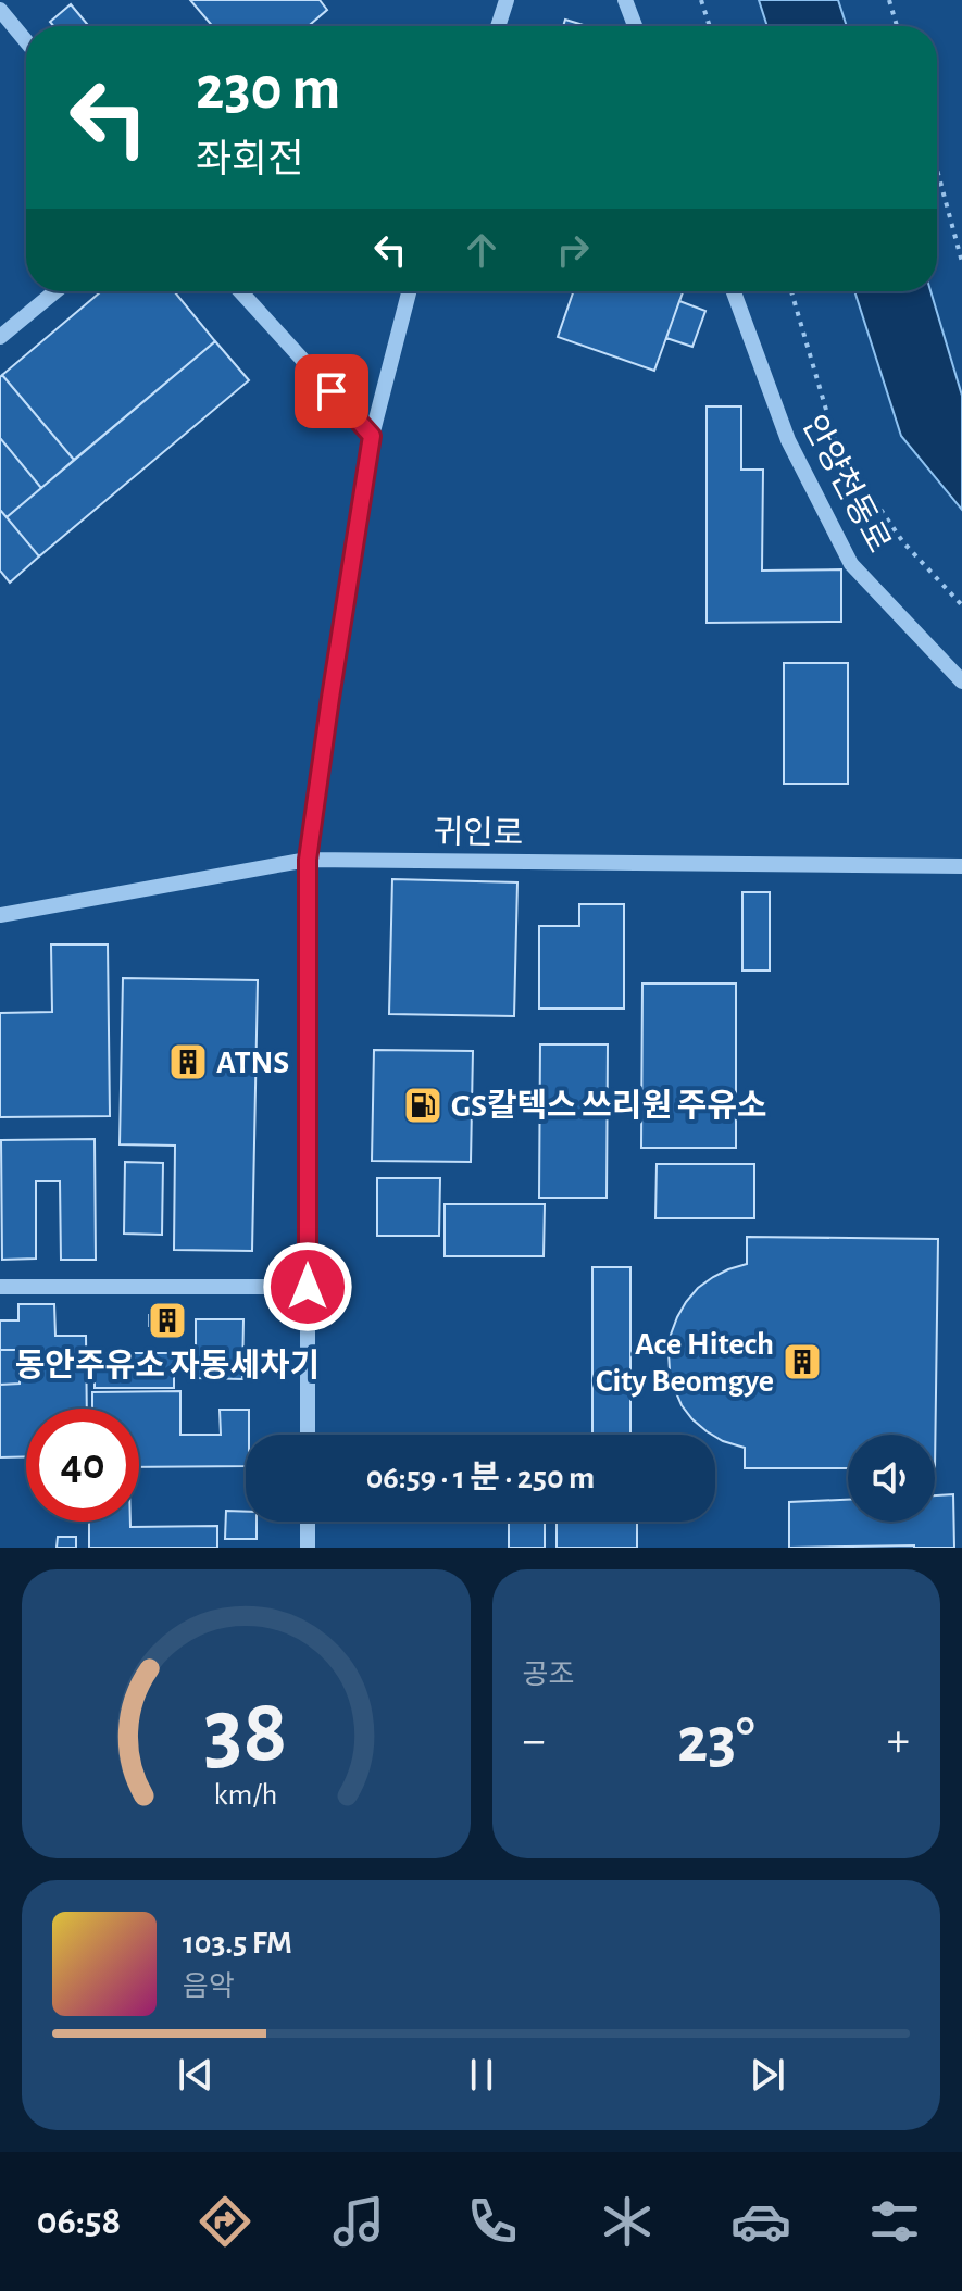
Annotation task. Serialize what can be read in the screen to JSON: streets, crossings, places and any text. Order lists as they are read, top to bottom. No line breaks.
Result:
{"streets":{"street":["안양천동로","귀인로"]},"places":{"building":["ATNS","동안주유소 자동세차기","Ace Hitech City Beomgye"],"fuel station":["GS칼텍스 쓰리원 주유소"]},"page":{"turn":["230 m","좌회전"],"limit":"40","trip":"06:59 · 1 분 · 250 m","tile":"공조","heat":["−","23°","+"],"song":["103.5 FM","음악"],"tabs":"06:58","gauge":["38","km/h"]}}
